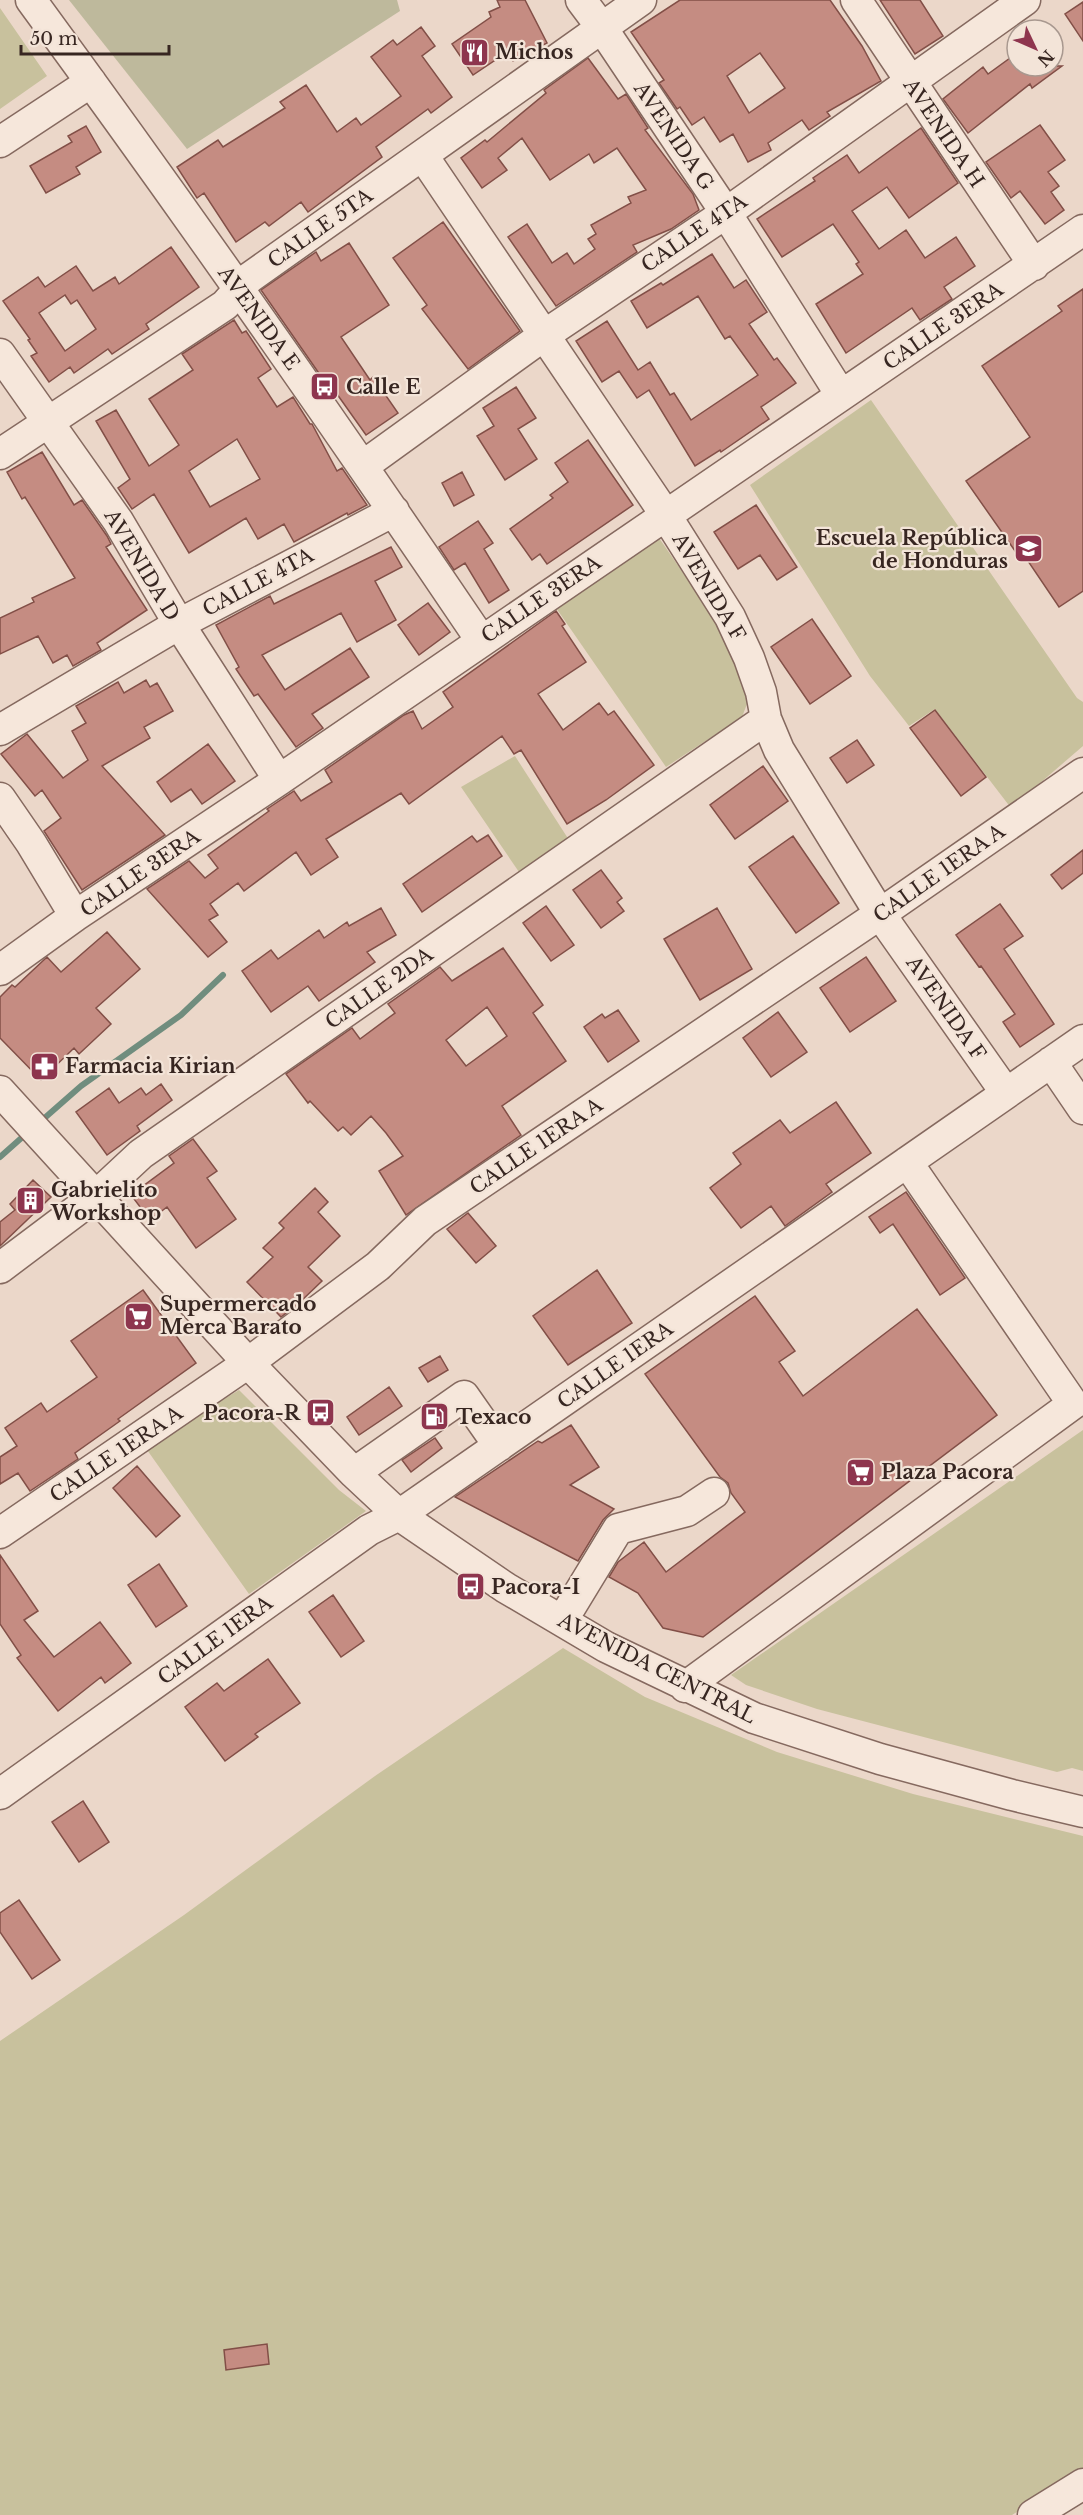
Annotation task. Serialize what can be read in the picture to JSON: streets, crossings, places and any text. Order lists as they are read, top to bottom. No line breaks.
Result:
{"streets":{"street":["AVENIDA H","AVENIDA G","CALLE 5TA","CALLE 4TA","AVENIDA E","CALLE 3ERA","AVENIDA D","AVENIDA F","CALLE 1ERA A","CALLE 2DA","CALLE 1ERA","AVENIDA CENTRAL"]},"crossings":[["AVENIDA H","CALLE 4TA"],["AVENIDA H","CALLE 3ERA"],["AVENIDA G","CALLE 5TA"],["AVENIDA G","CALLE 4TA"],["AVENIDA G","CALLE 3ERA"],["CALLE 5TA","AVENIDA E"],["CALLE 5TA","AVENIDA D"],["CALLE 5TA","AVENIDA F"],["CALLE 4TA","AVENIDA E"],["CALLE 4TA","AVENIDA D"],["CALLE 4TA","AVENIDA F"],["AVENIDA E","CALLE 3ERA"],["CALLE 3ERA","AVENIDA D"],["CALLE 3ERA","AVENIDA F"],["AVENIDA F","CALLE 1ERA A"],["AVENIDA F","CALLE 2DA"],["AVENIDA F","CALLE 1ERA"],["CALLE 1ERA A","AVENIDA CENTRAL"],["CALLE 2DA","AVENIDA CENTRAL"],["CALLE 1ERA","AVENIDA CENTRAL"]],"places":{"restaurant":["Michos"],"bus stop":["Calle E","Pacora-R","Pacora-I"],"school or university":["Escuela República de Honduras"],"pharmacy":["Farmacia Kirian"],"building":["Gabrielito Workshop"],"supermarket":["Supermercado Merca Barato","Plaza Pacora"],"fuel station":["Texaco"]},"scale_bar":"50 m","north":"bottom right"}
